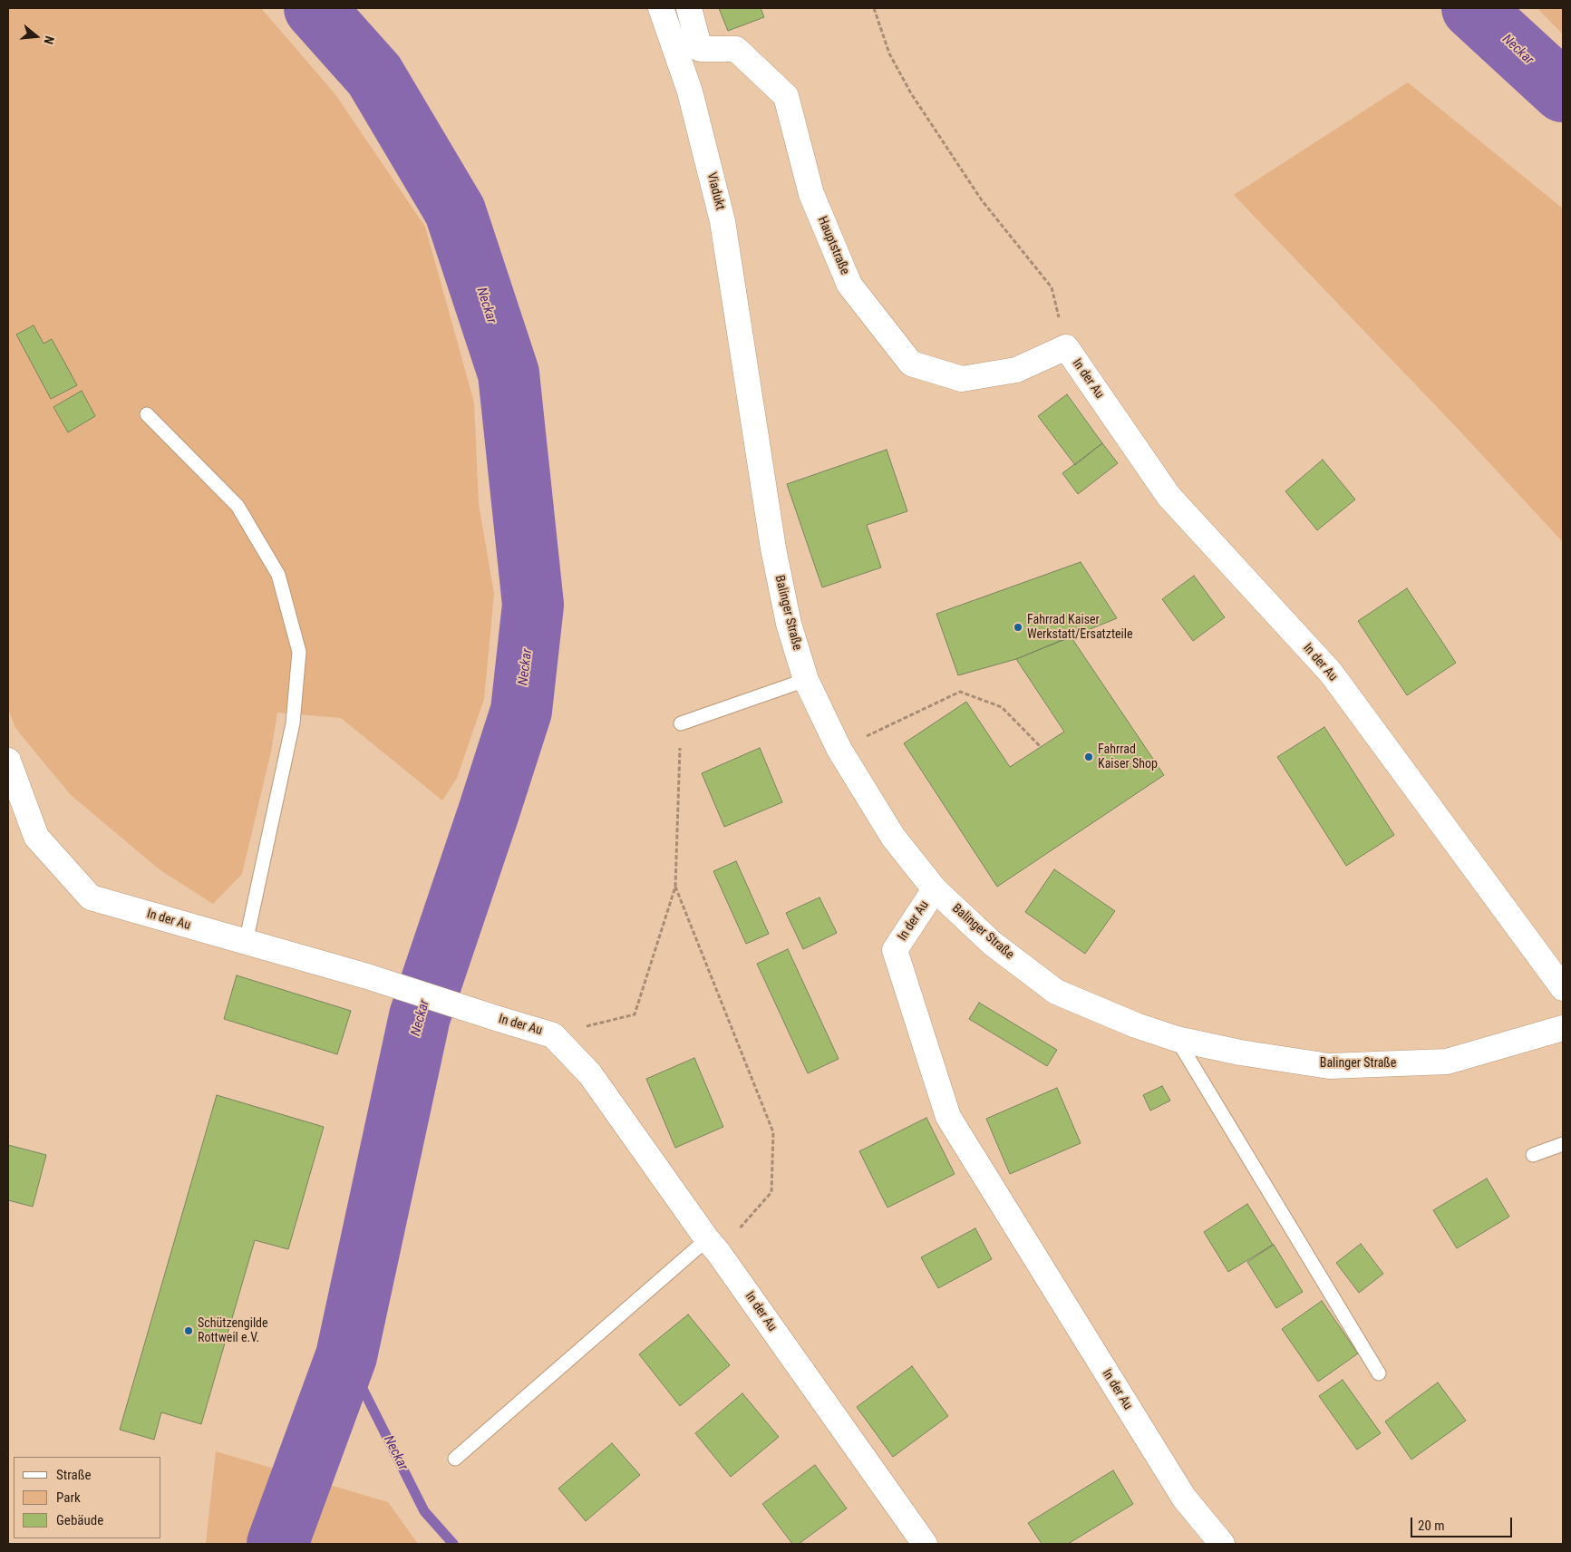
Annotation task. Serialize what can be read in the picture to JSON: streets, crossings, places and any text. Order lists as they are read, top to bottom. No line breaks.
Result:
{"streets":{"street":["Viadukt","Hauptstraße","In der Au","Balinger Straße"]},"crossings":[["Viadukt","Balinger Straße"],["Hauptstraße","In der Au"],["In der Au","Balinger Straße"]],"water":["Neckar"],"places":["Fahrrad Kaiser Werkstatt/Ersatzteile","Fahrrad Kaiser Shop","Schützengilde Rottweil e.V."],"legend":["Straße","Park","Gebäude"],"scale_bar":"20 m","north":"right"}
